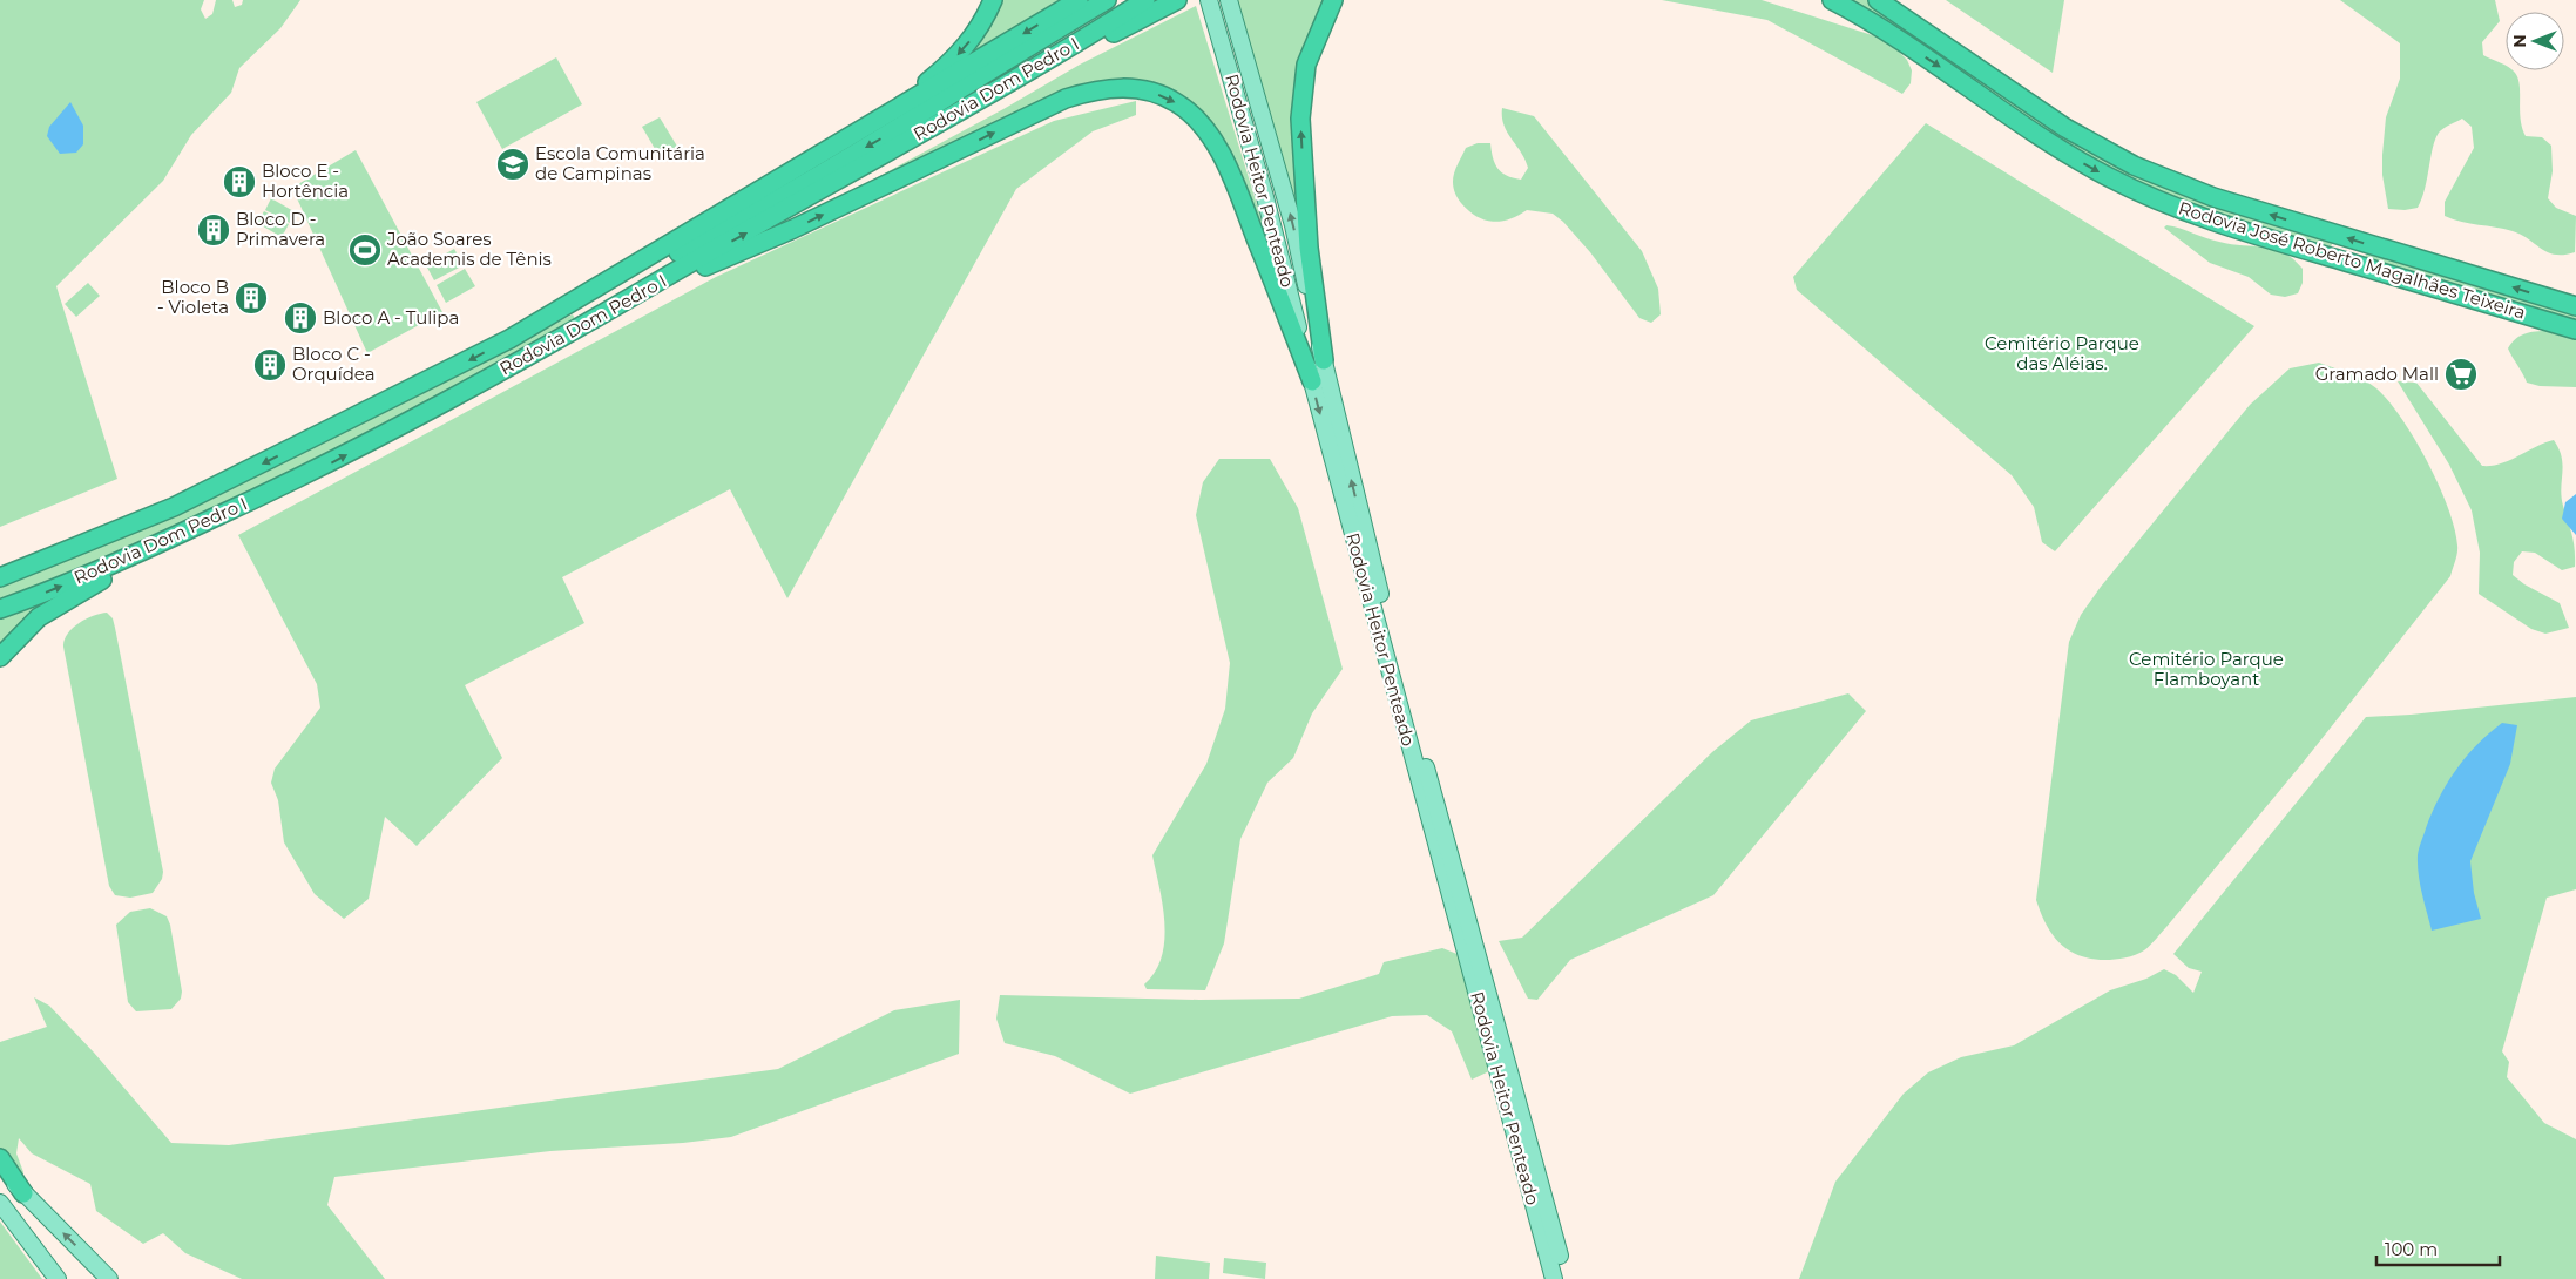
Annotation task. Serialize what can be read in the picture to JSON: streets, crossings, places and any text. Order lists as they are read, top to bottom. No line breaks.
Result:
{"streets":{"highway":["Rodovia Dom Pedro I","Rodovia José Roberto Magalhães Teixeira"],"main road":["Rodovia Heitor Penteado"]},"parks":["Cemitério Parque das Aléias.","Cemitério Parque Flamboyant"],"places":{"school or university":["Escola Comunitária de Campinas"],"building":["Bloco E - Hortência","Bloco D - Primavera","Bloco B - Violeta","Bloco A - Tulipa","Bloco C - Orquídea"],"sports":["João Soares Academis de Tênis"],"supermarket":["Gramado Mall"]},"scale_bar":"100 m","north":"left"}
